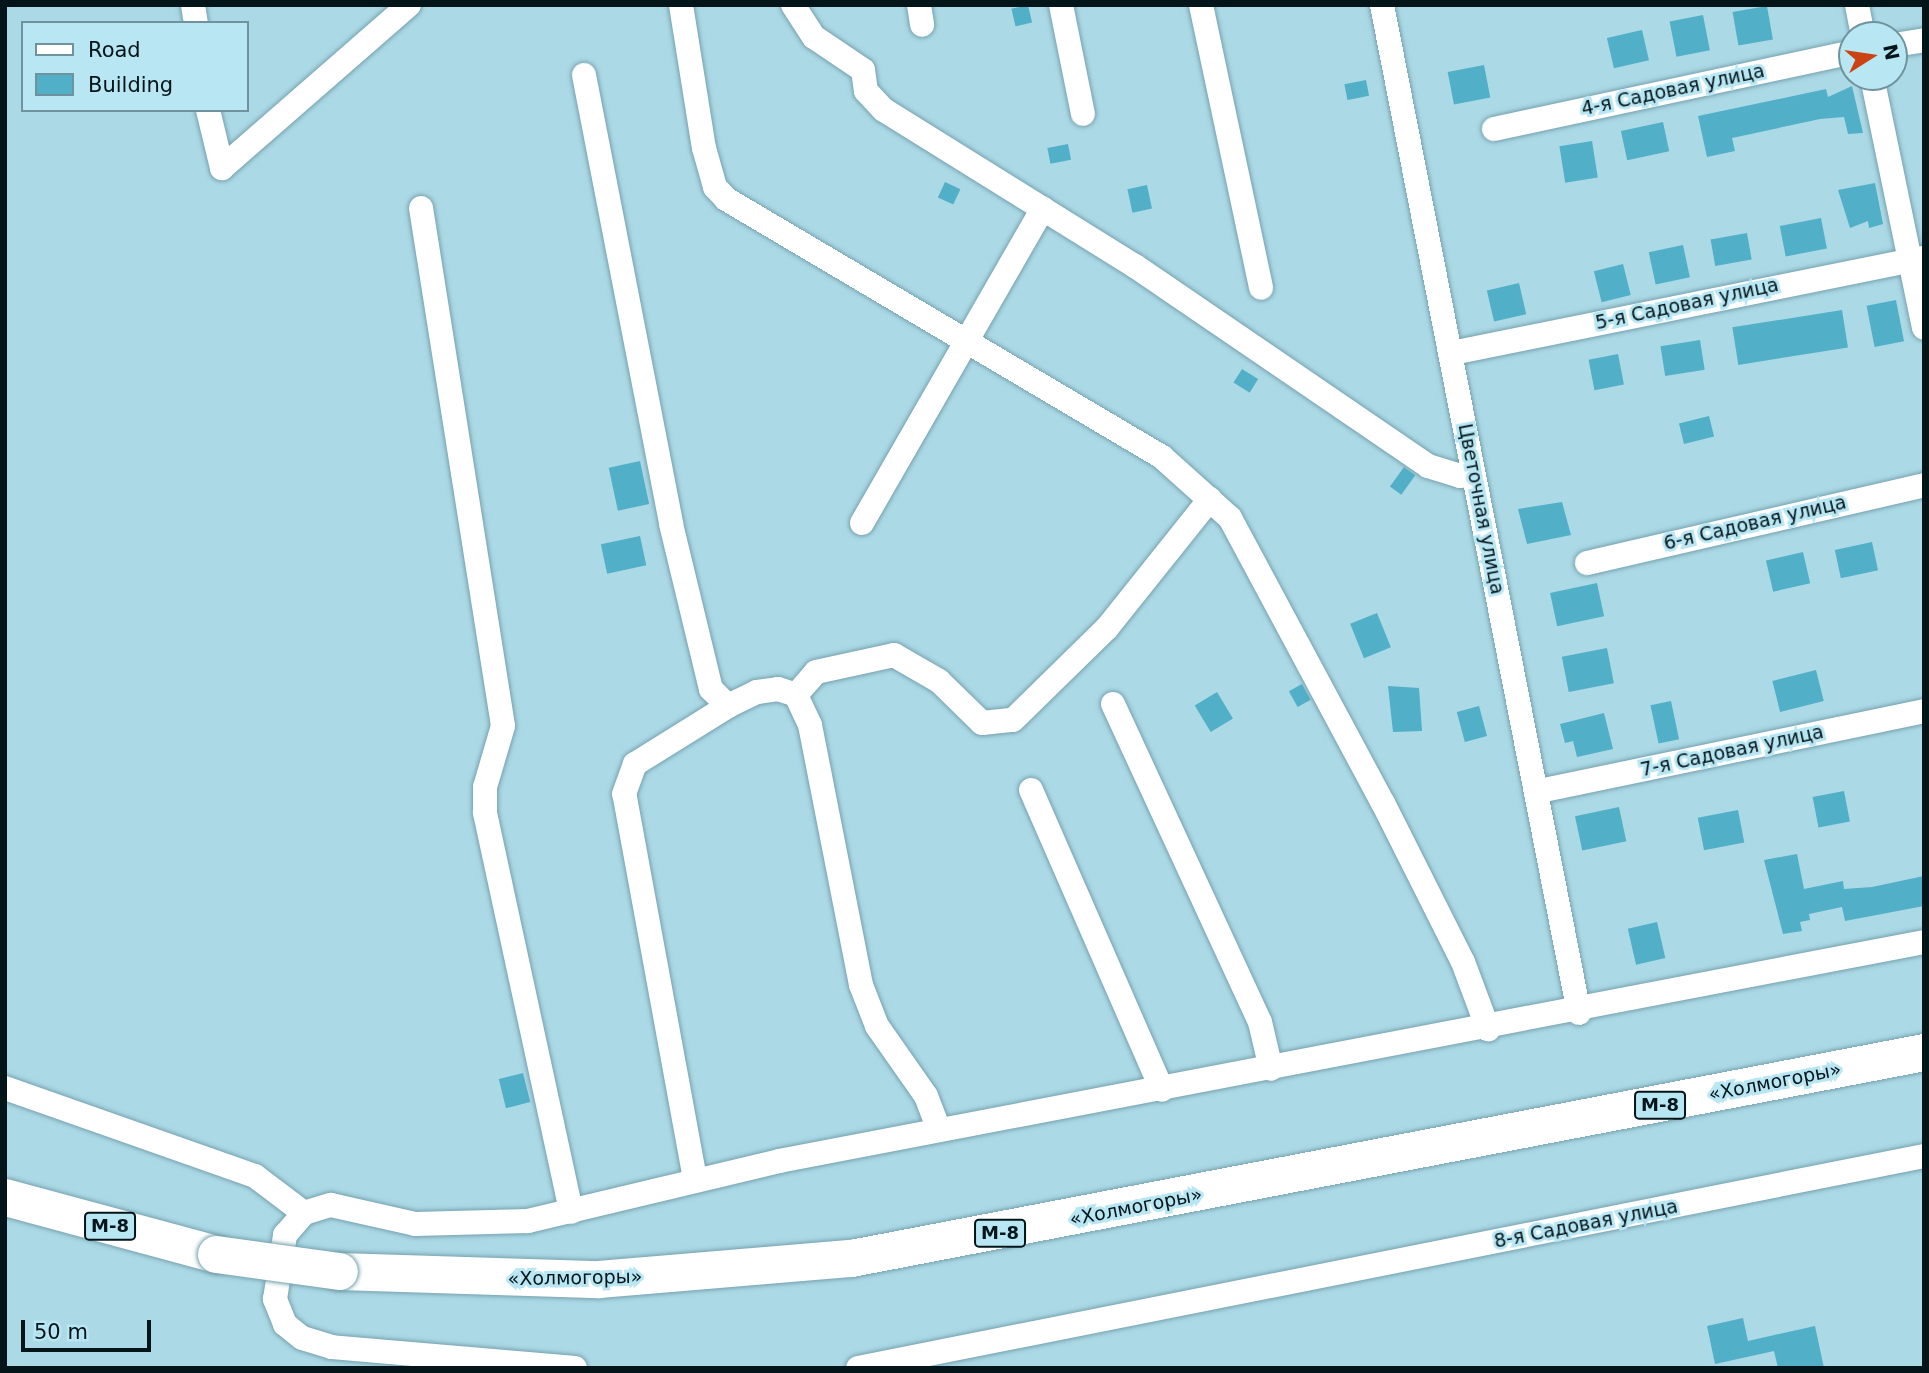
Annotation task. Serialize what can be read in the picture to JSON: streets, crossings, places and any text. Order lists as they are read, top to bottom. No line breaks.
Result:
{"streets":{"highway":["«Холмогоры»","М-8"],"street":["4-я Садовая улица","5-я Садовая улица","Цветочная улица","6-я Садовая улица","7-я Садовая улица","8-я Садовая улица"]},"crossings":[["5-я Садовая улица","Цветочная улица"],["Цветочная улица","7-я Садовая улица"],["«Холмогоры»","М-8"]],"legend":["Road","Building"],"scale_bar":"50 m","north":"right"}
